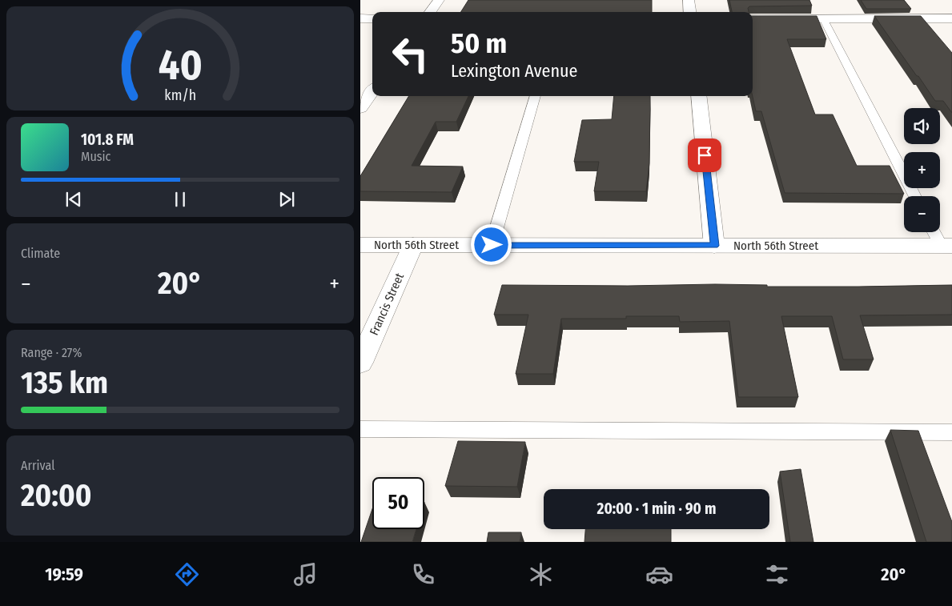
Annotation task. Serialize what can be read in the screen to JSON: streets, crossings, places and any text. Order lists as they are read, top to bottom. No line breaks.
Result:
{"streets":{"street":["North 56th Street","Francis Street"]},"crossings":[["North 56th Street","Francis Street"]],"page":{"turn":["50 m","Lexington Avenue"],"map_buttons":["+","−"],"song":["101.8 FM","Music"],"tile":["Climate",["Range · 27%","135 km"],["Arrival","20:00"]],"heat":["−","20°","+"],"limit":"50","trip":"20:00 · 1 min · 90 m","tabs":["19:59","20°"],"gauge":["40","km/h"]}}
